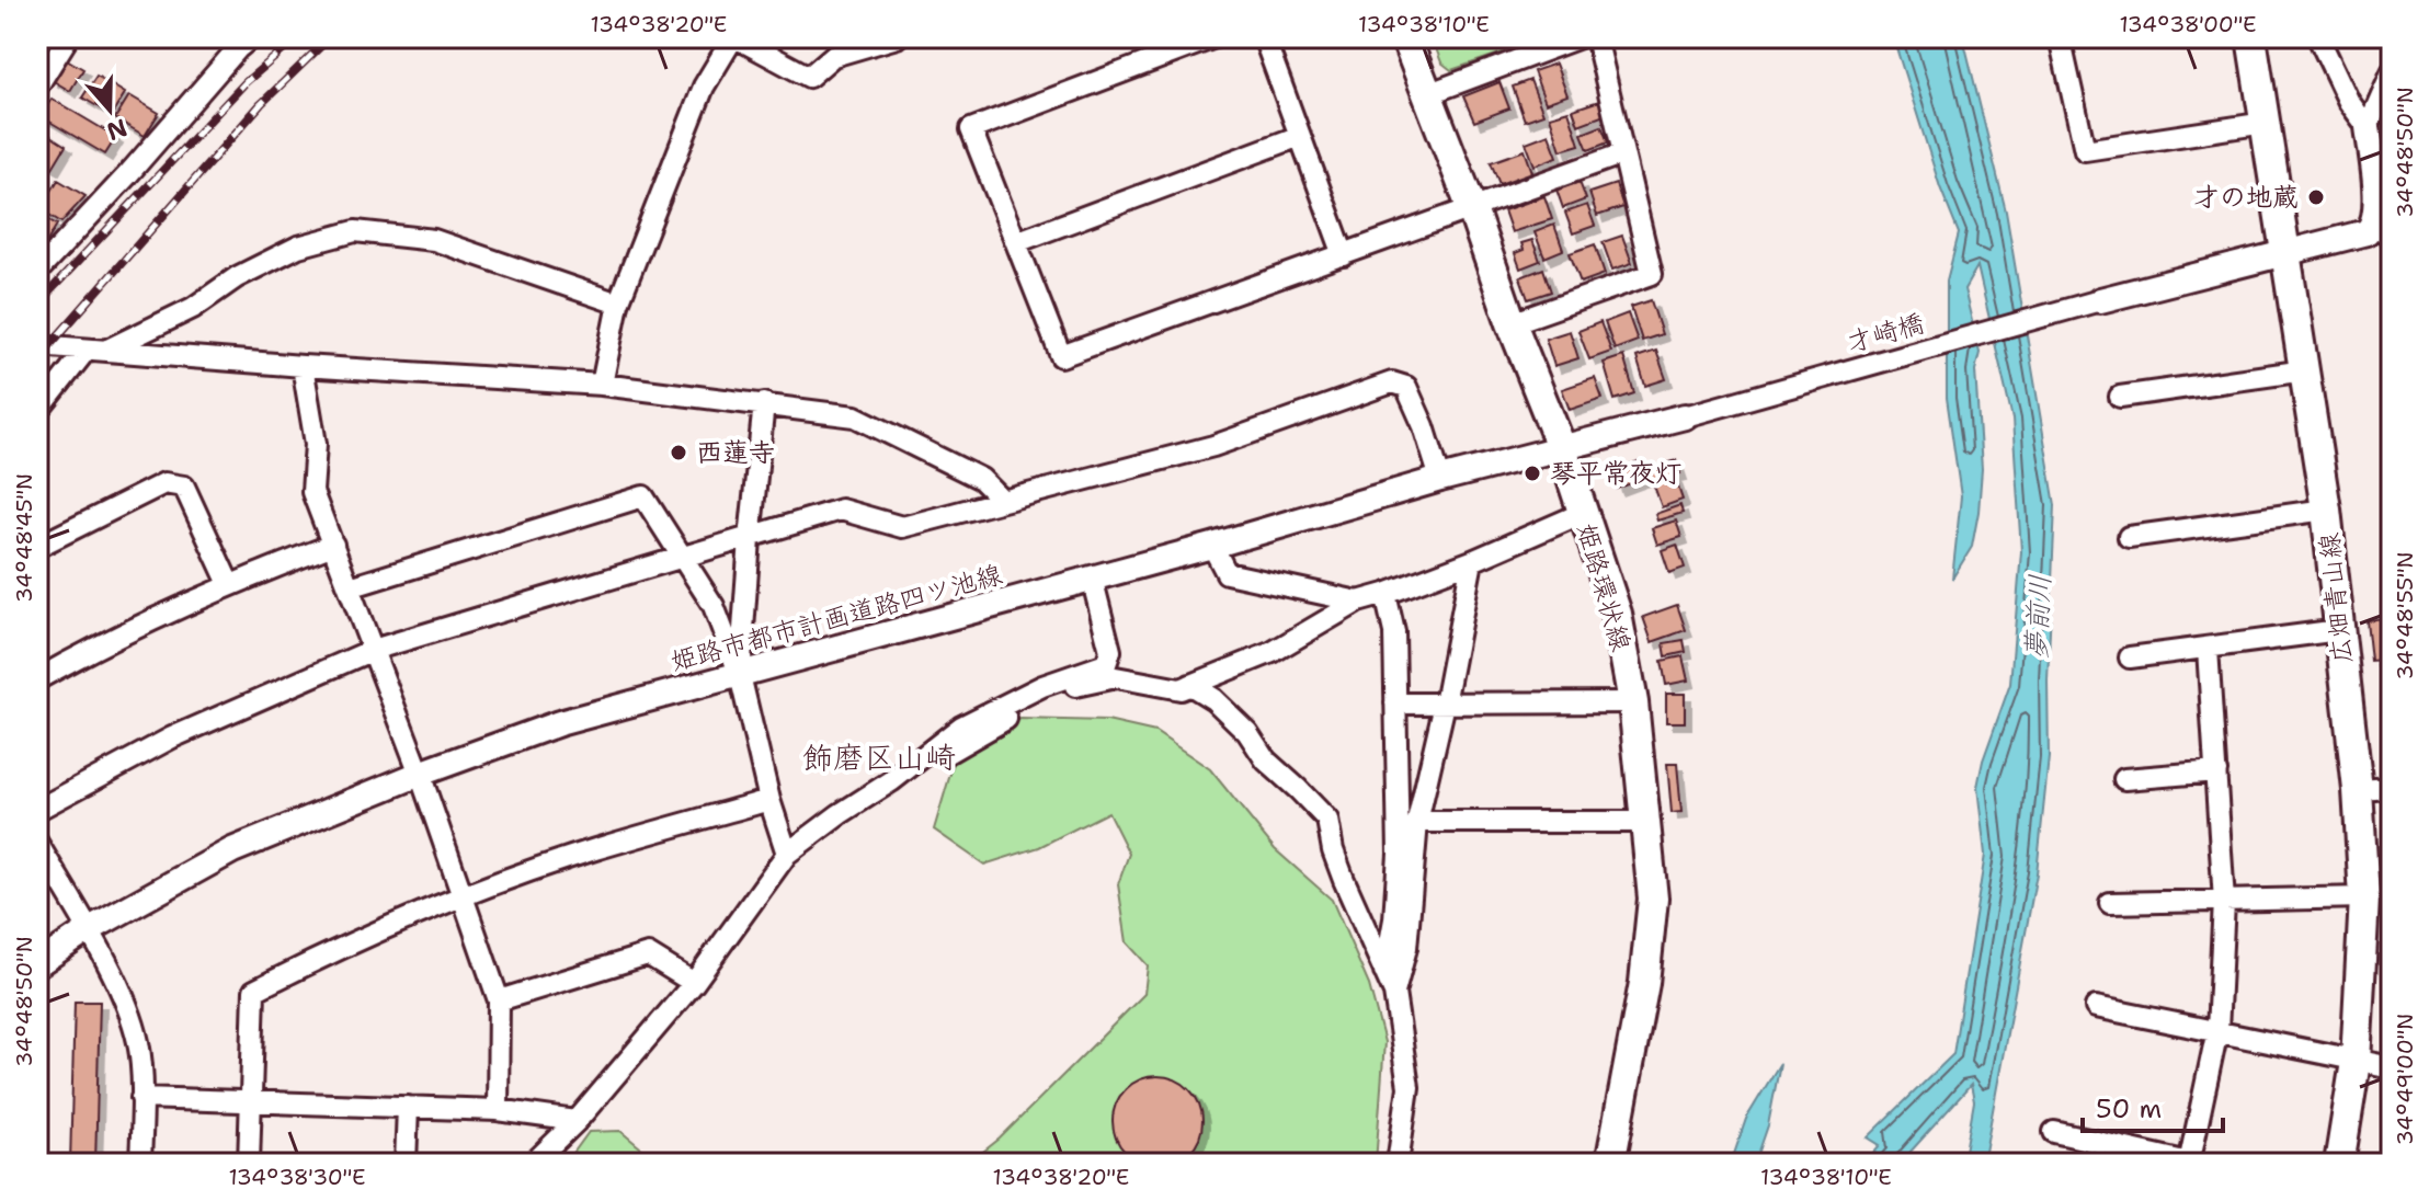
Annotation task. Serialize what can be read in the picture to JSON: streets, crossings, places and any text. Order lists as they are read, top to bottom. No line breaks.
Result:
{"streets":{"main road":["姫路環状線","広畑青山線"],"street":["才崎橋","姫路市都市計画道路四ツ池線"]},"crossings":[["才崎橋","姫路市都市計画道路四ツ池線"],["姫路環状線","姫路市都市計画道路四ツ池線"]],"districts":["飾磨区山崎"],"water":["夢前川"],"places":["才の地蔵","西蓮寺","琴平常夜灯"],"scale_bar":"50 m","north":"bottom","coordinates":["134°38'20\"E","134°38'10\"E","134°38'00\"E","34°48'50\"N","34°48'45\"N","34°48'55\"N","34°49'00\"N","134°38'30\"E"]}
